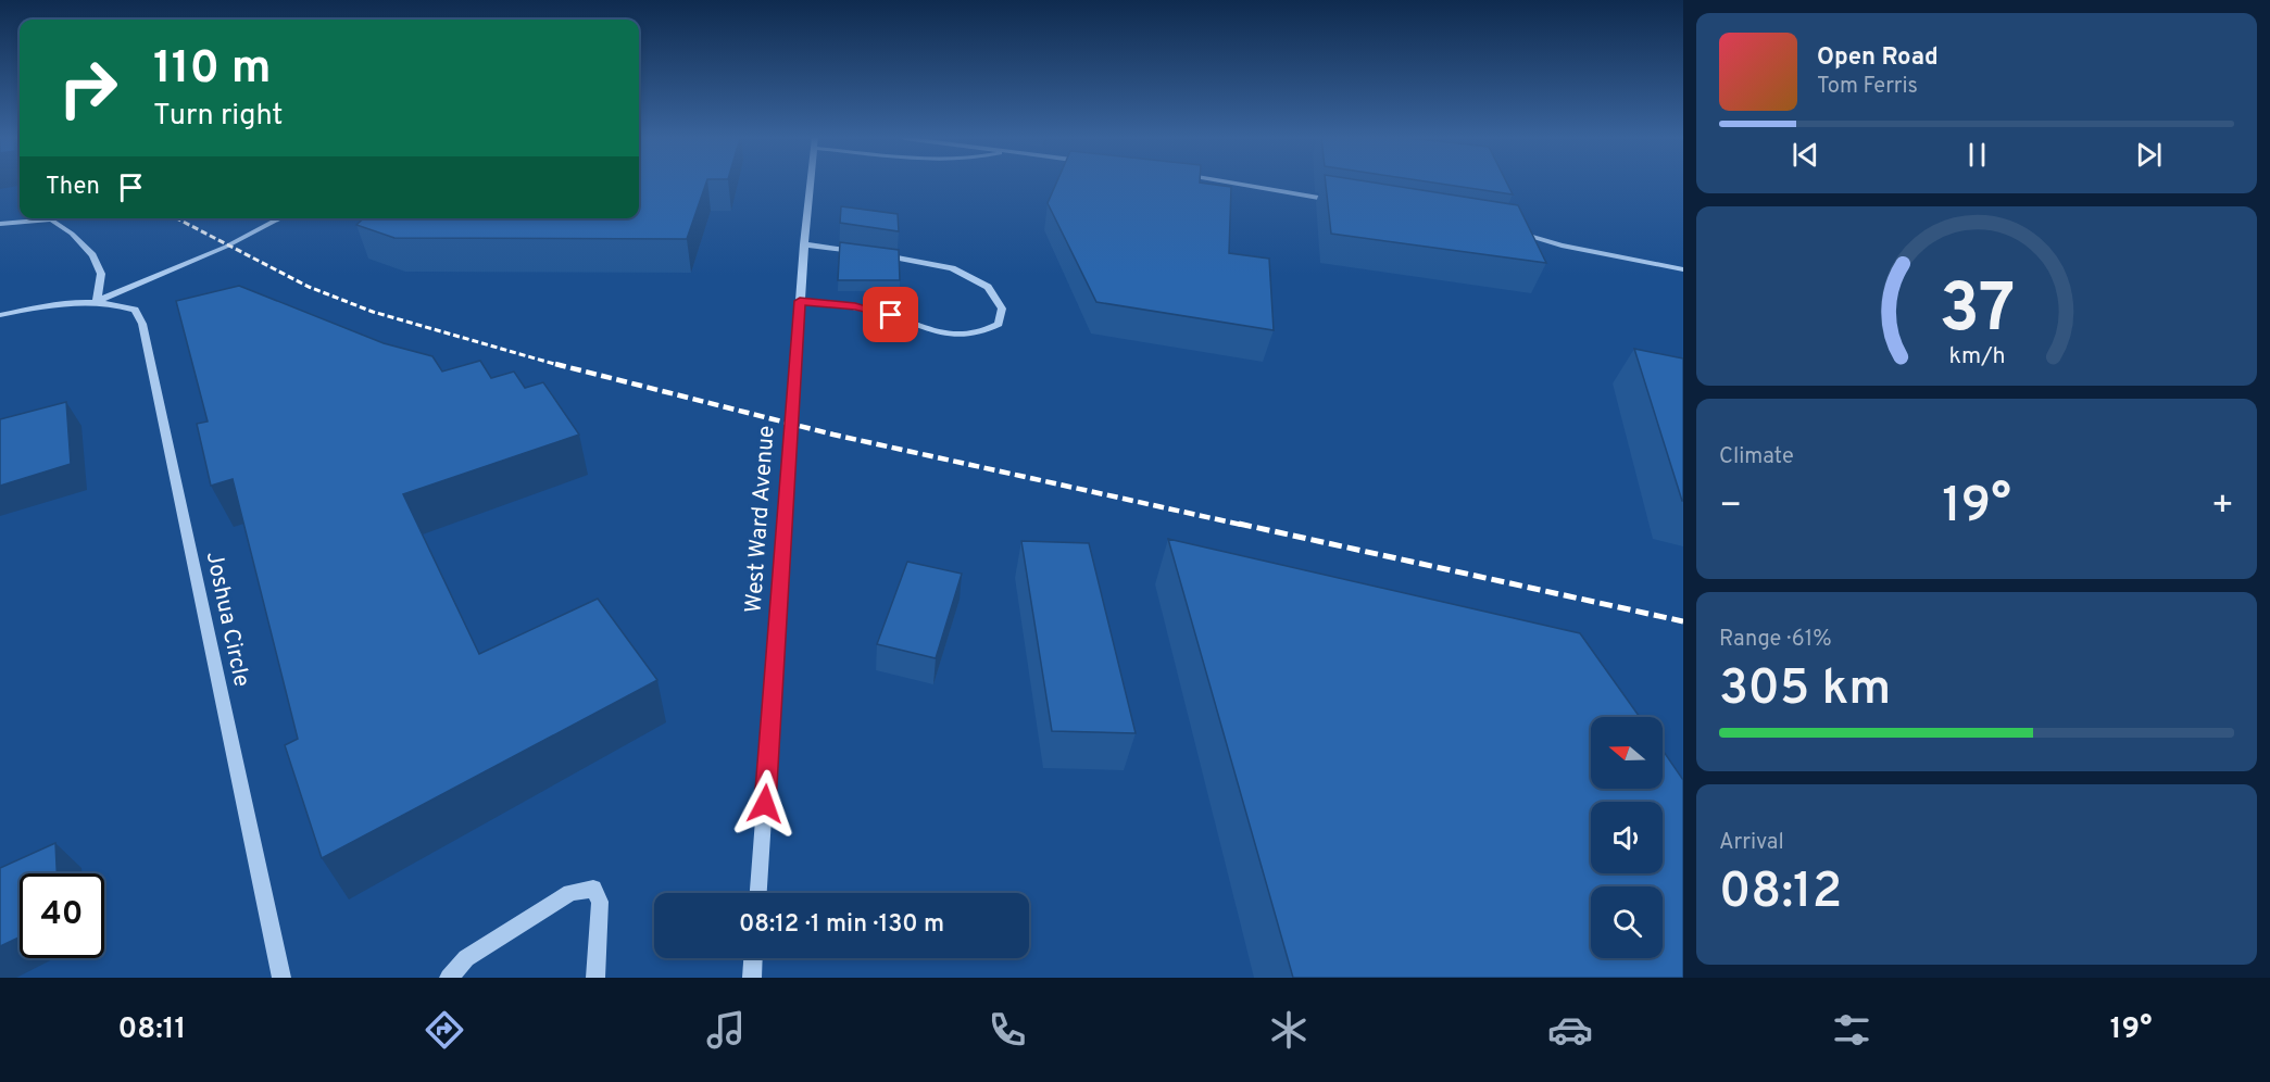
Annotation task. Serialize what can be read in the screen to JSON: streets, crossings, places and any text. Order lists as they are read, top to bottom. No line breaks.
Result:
{"streets":{"street":["West Ward Avenue","Joshua Circle"]},"north":"left","page":{"turn":["110 m","Turn right"],"song":["Open Road","Tom Ferris"],"then":"Then","tile":["Climate",["Range · 61%","305 km"],["Arrival","08:12"]],"heat":["−","19°","+"],"limit":"40","trip":"08:12 · 1 min · 130 m","tabs":["08:11","19°"],"gauge":["37","km/h"]}}
